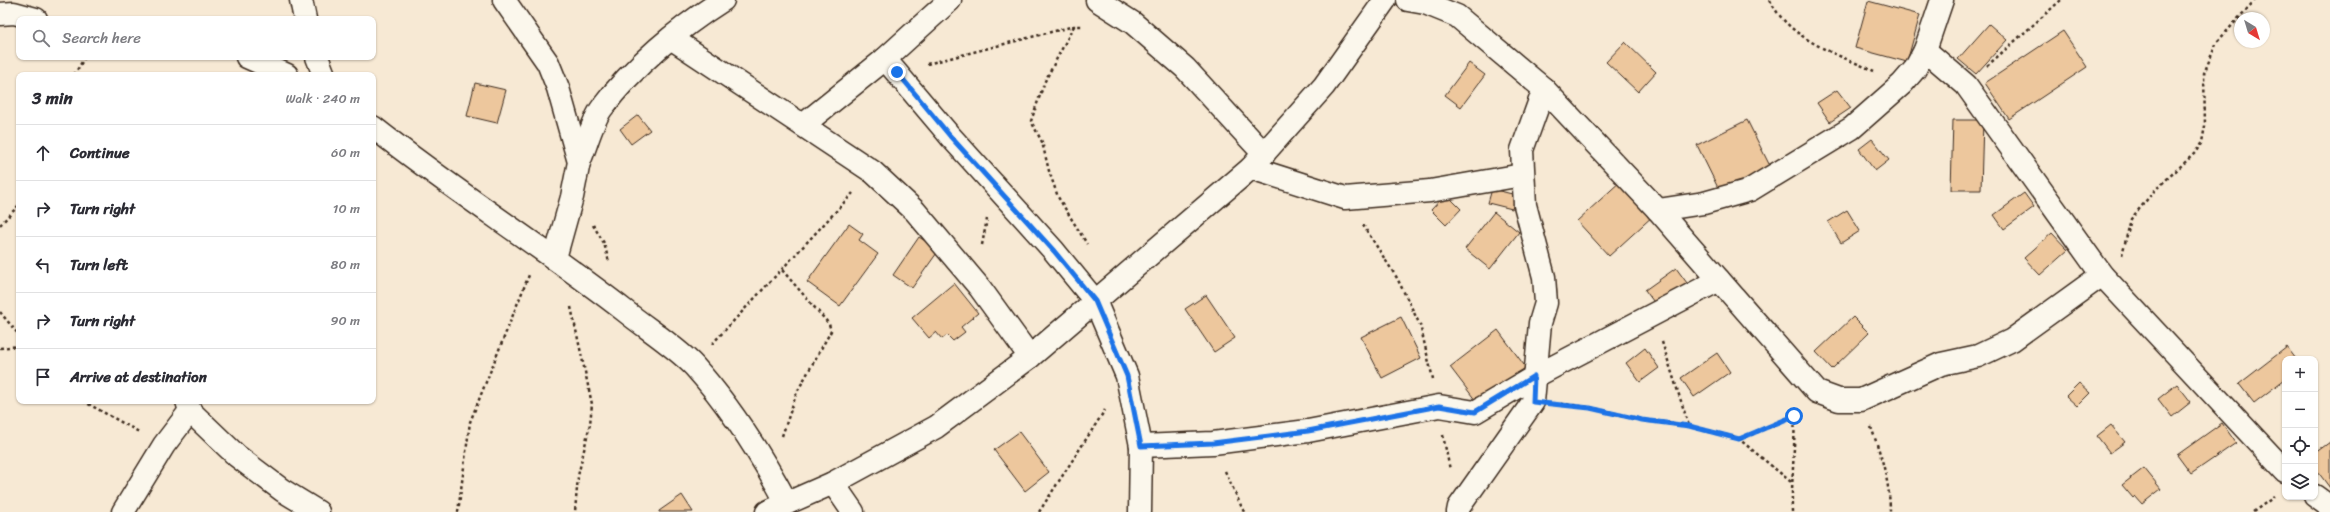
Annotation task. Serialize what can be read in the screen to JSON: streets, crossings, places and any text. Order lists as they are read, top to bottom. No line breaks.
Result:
{"north":"bottom right","page":{"search":"Search here","heading":["3 min","Walk · 240 m"],"list":[["Continue","60 m"],["Turn right","10 m"],["Turn left","80 m"],["Turn right","90 m"],"Arrive at destination"],"map_buttons":["+","−"]}}
